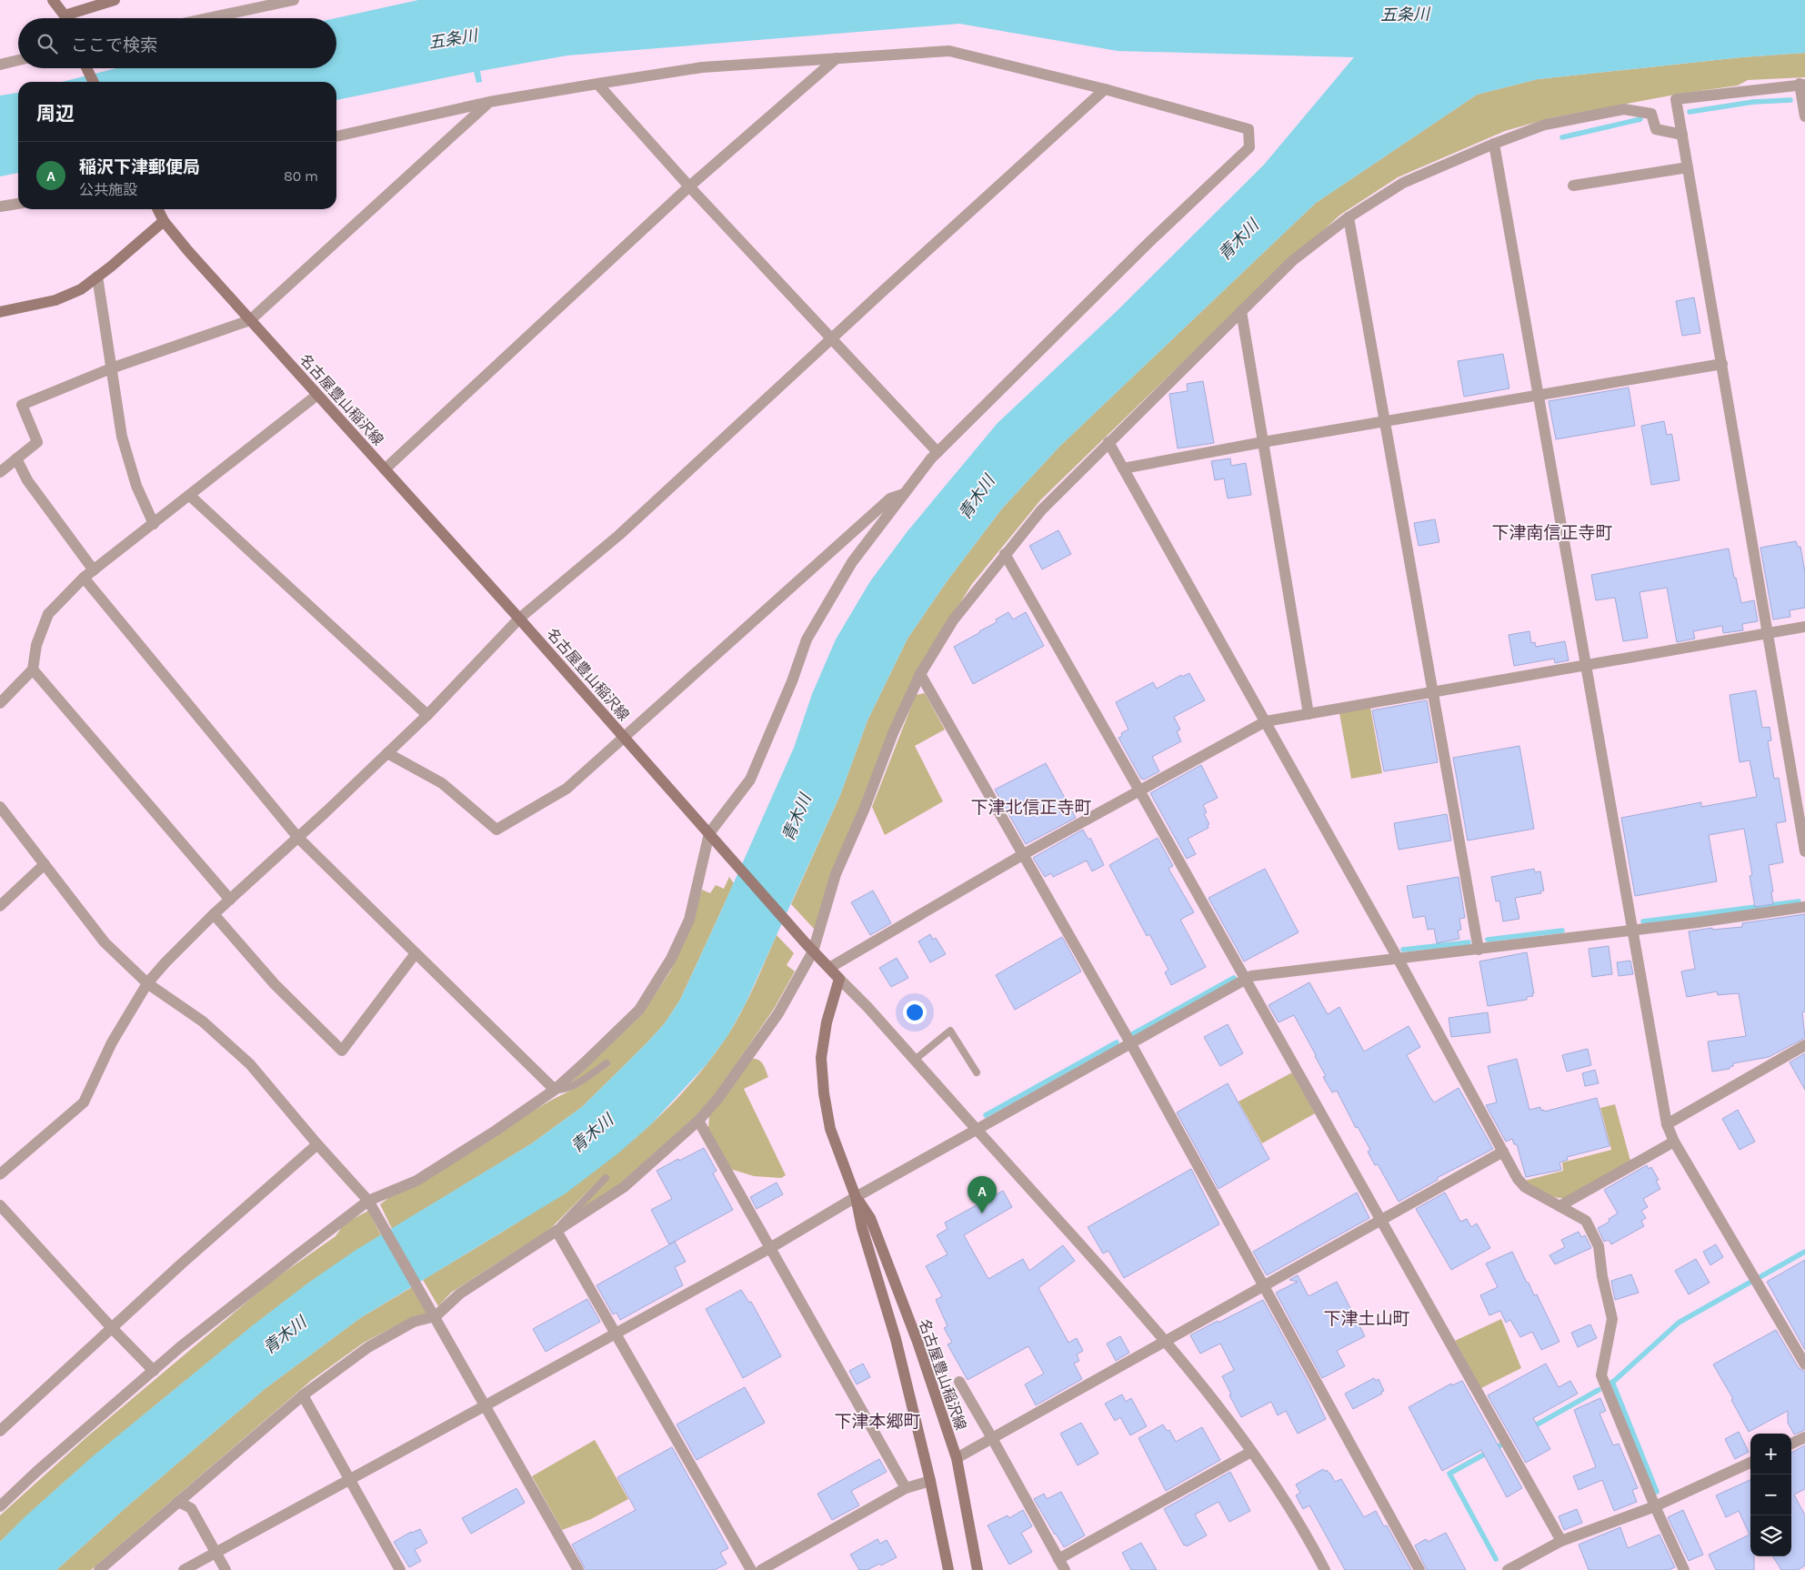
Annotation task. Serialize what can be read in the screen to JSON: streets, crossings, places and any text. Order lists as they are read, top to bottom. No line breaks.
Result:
{"streets":{"main road":["名古屋豊山稲沢線"]},"districts":["下津南信正寺町","下津北信正寺町","下津土山町","下津本郷町"],"water":["五条川","青木川"],"page":{"search":"ここで検索","heading":"周辺","list":[{"mark":"A","name":"稲沢下津郵便局","note":"公共施設","value":"80 m"}],"pins":"A","map_buttons":["+","−"]}}
